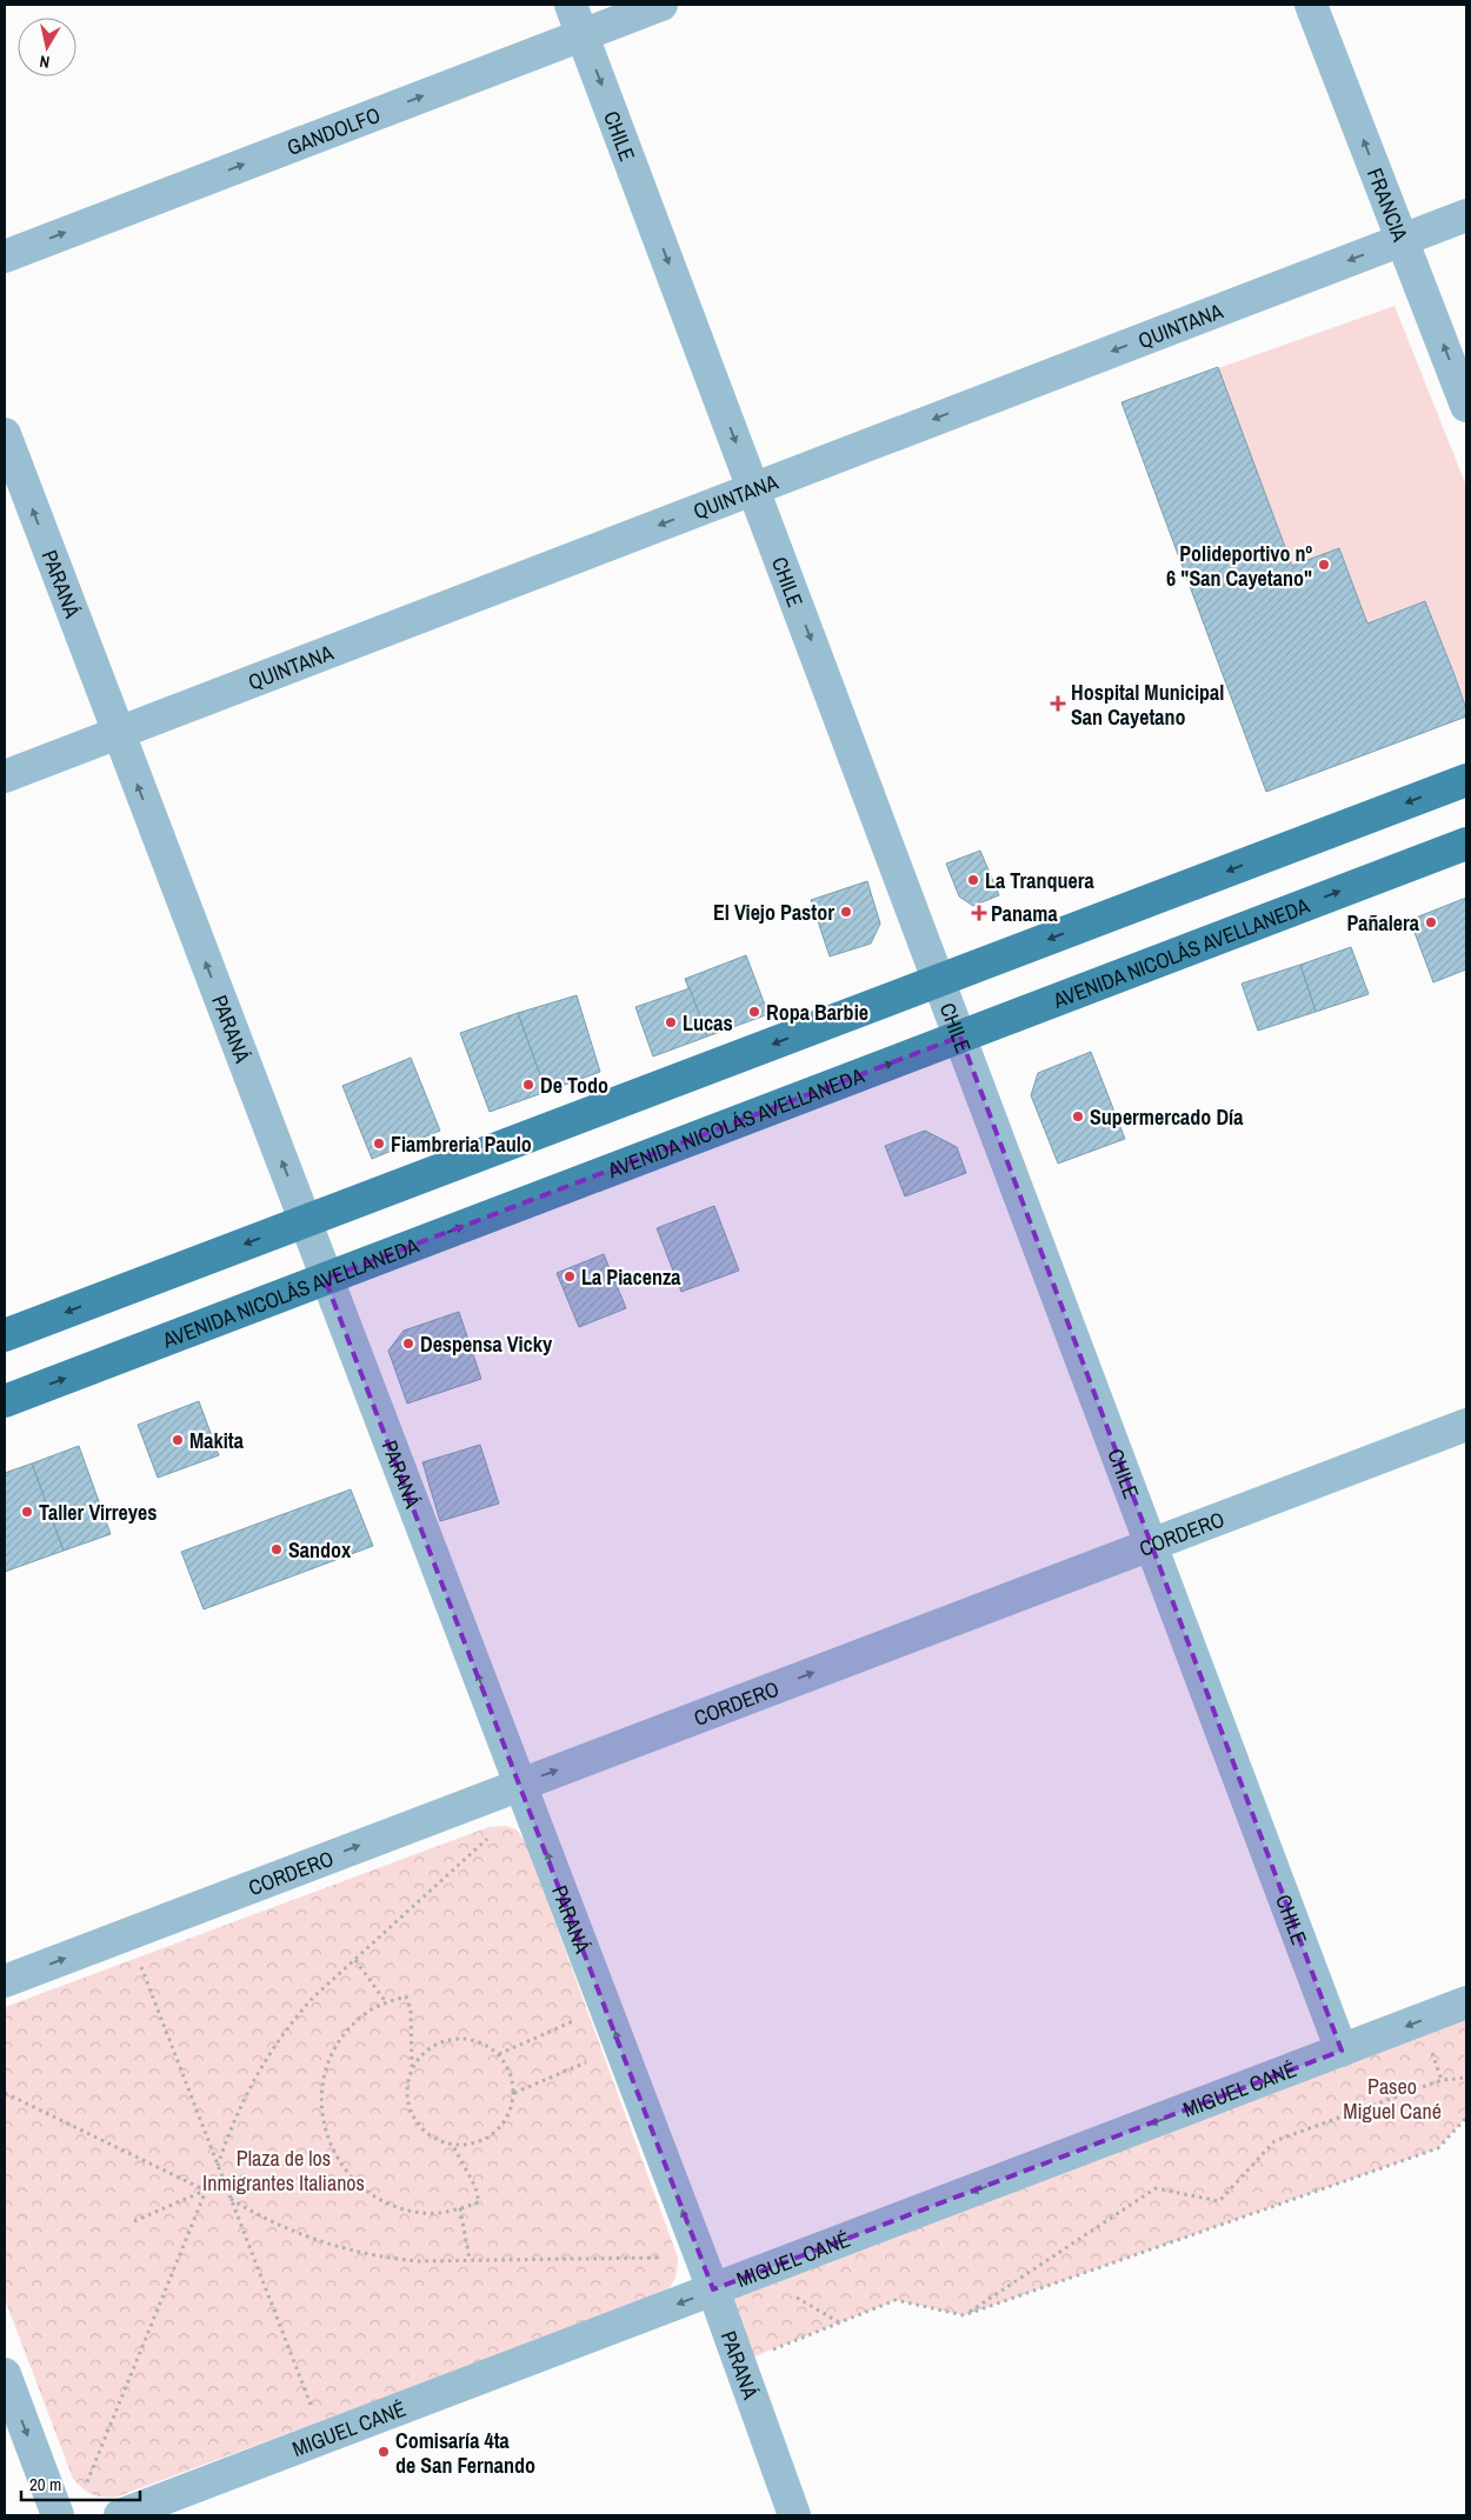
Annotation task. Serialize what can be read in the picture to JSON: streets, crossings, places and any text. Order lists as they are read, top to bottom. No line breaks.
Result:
{"streets":{"main road":["AVENIDA NICOLÁS AVELLANEDA"],"street":["GANDOLFO","CHILE","FRANCIA","QUINTANA","PARANÁ","CORDERO","MIGUEL CANÉ"]},"crossings":[["GANDOLFO","CHILE"],["CHILE","QUINTANA"],["CHILE","AVENIDA NICOLÁS AVELLANEDA"],["CHILE","CORDERO"],["CHILE","MIGUEL CANÉ"],["FRANCIA","QUINTANA"],["QUINTANA","PARANÁ"],["PARANÁ","AVENIDA NICOLÁS AVELLANEDA"],["PARANÁ","CORDERO"],["PARANÁ","MIGUEL CANÉ"]],"one_way":["GANDOLFO","CHILE","FRANCIA","QUINTANA","PARANÁ","CORDERO","MIGUEL CANÉ"],"parks":["Paseo Miguel Cané","Plaza de los Inmigrantes Italianos"],"places":{"other":["Polideportivo nº 6 \"San Cayetano\"","La Tranquera","El Viejo Pastor","Pañalera","Ropa Barbie","Lucas","De Todo","Supermercado Día","Fiambreria Paulo","La Piacenza","Despensa Vicky","Makita","Taller Virreyes","Sandox","Comisaría 4ta de San Fernando"],"health":["Hospital Municipal San Cayetano","Panama"]},"scale_bar":"20 m","north":"bottom"}
